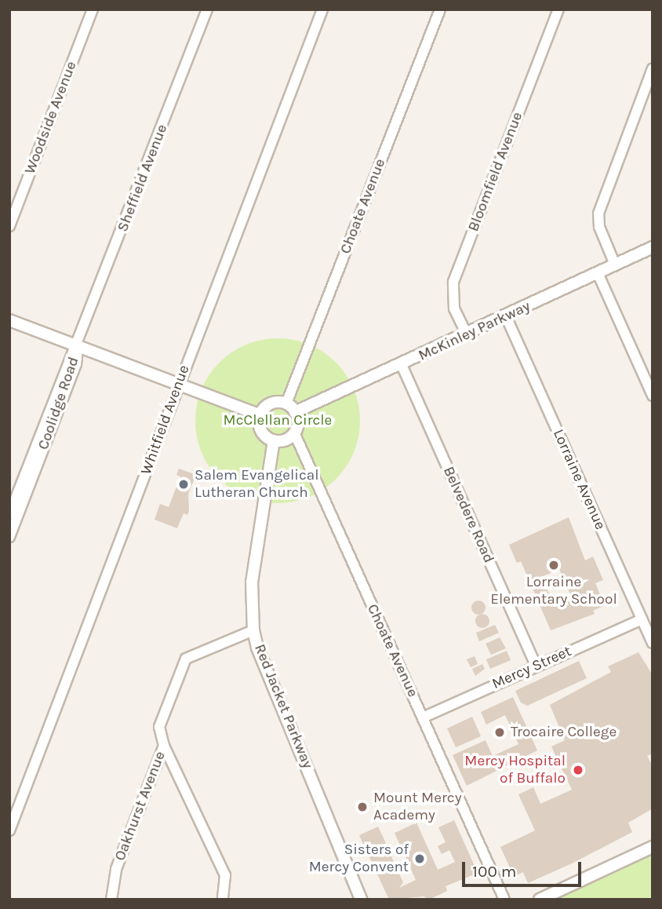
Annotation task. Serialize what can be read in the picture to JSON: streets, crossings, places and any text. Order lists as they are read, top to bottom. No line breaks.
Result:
{"streets":{"street":["Woodside Avenue","Bloomfield Avenue","Sheffield Avenue","Choate Avenue","McKinley Parkway","Coolidge Road","Whitfield Avenue","Lorraine Avenue","Belvedere Road","Mercy Street","Red Jacket Parkway","Oakhurst Avenue"]},"crossings":[["Bloomfield Avenue","McKinley Parkway"],["Sheffield Avenue","Coolidge Road"],["Choate Avenue","McKinley Parkway"],["Choate Avenue","Mercy Street"],["Choate Avenue","Red Jacket Parkway"],["McKinley Parkway","Lorraine Avenue"],["McKinley Parkway","Belvedere Road"],["McKinley Parkway","Red Jacket Parkway"],["Lorraine Avenue","Mercy Street"],["Belvedere Road","Mercy Street"],["Red Jacket Parkway","Oakhurst Avenue"]],"parks":["McClellan Circle"],"places":["Salem Evangelical Lutheran Church","Lorraine Elementary School","Trocaire College","Mercy Hospital of Buffalo","Mount Mercy Academy","Sisters of Mercy Convent"],"scale_bar":"100 m"}
